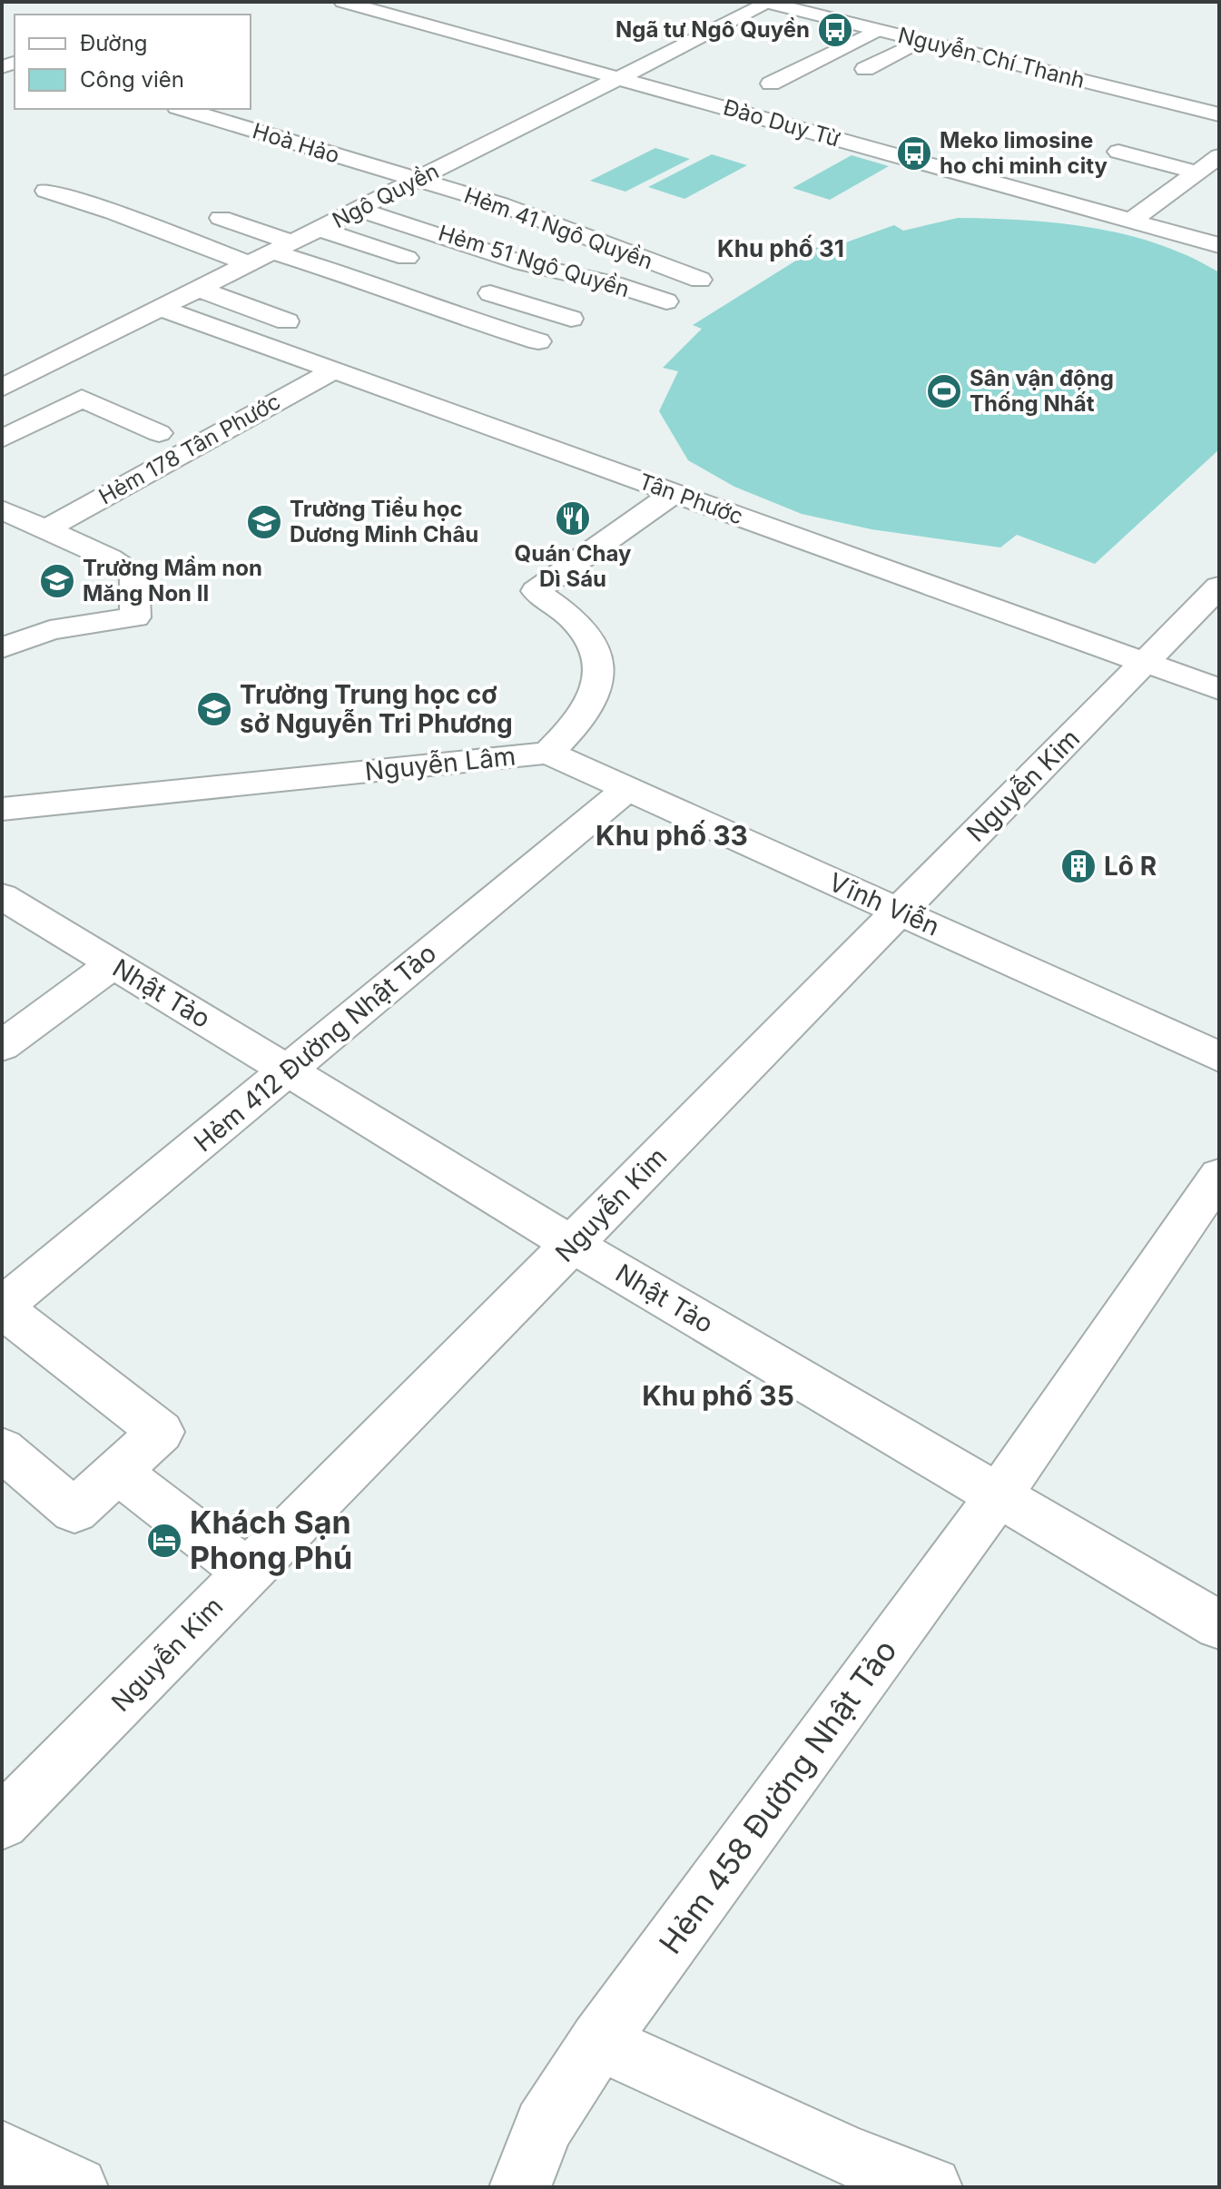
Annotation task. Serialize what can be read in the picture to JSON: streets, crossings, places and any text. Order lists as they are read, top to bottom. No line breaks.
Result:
{"streets":{"street":["Nguyễn Chí Thanh","Đào Duy Từ","Hoà Hảo","Ngô Quyền","Hẻm 41 Ngô Quyền","Hẻm 51 Ngô Quyền","Hẻm 178 Tân Phước","Tân Phước","Nguyễn Lâm","Nguyễn Kim","Vĩnh Viễn","Nhật Tảo","Hẻm 412 Đường Nhật Tảo","Hẻm 458 Đường Nhật Tảo"]},"crossings":[["Nguyễn Chí Thanh","Ngô Quyền"],["Đào Duy Từ","Ngô Quyền"],["Hoà Hảo","Ngô Quyền"],["Hoà Hảo","Hẻm 41 Ngô Quyền"],["Ngô Quyền","Hẻm 41 Ngô Quyền"],["Ngô Quyền","Hẻm 51 Ngô Quyền"],["Ngô Quyền","Tân Phước"],["Hẻm 178 Tân Phước","Tân Phước"],["Tân Phước","Nguyễn Lâm"],["Tân Phước","Nguyễn Kim"],["Nguyễn Lâm","Vĩnh Viễn"],["Nguyễn Kim","Vĩnh Viễn"],["Nguyễn Kim","Nhật Tảo"],["Vĩnh Viễn","Hẻm 412 Đường Nhật Tảo"],["Nhật Tảo","Hẻm 412 Đường Nhật Tảo"],["Nhật Tảo","Hẻm 458 Đường Nhật Tảo"]],"districts":["Khu phố 31","Khu phố 33","Khu phố 35"],"places":{"bus stop":["Ngã tư Ngô Quyền","Meko limosine ho chi minh city"],"sports":["Sân vận động Thống Nhất"],"restaurant":["Quán Chay Dì Sáu"],"school or university":["Trường Tiểu học Dương Minh Châu","Trường Mầm non Măng Non II","Trường Trung học cơ sở Nguyễn Tri Phương"],"building":["Lô R"],"hotel":["Khách Sạn Phong Phú"]},"legend":["Đường","Công viên"]}
